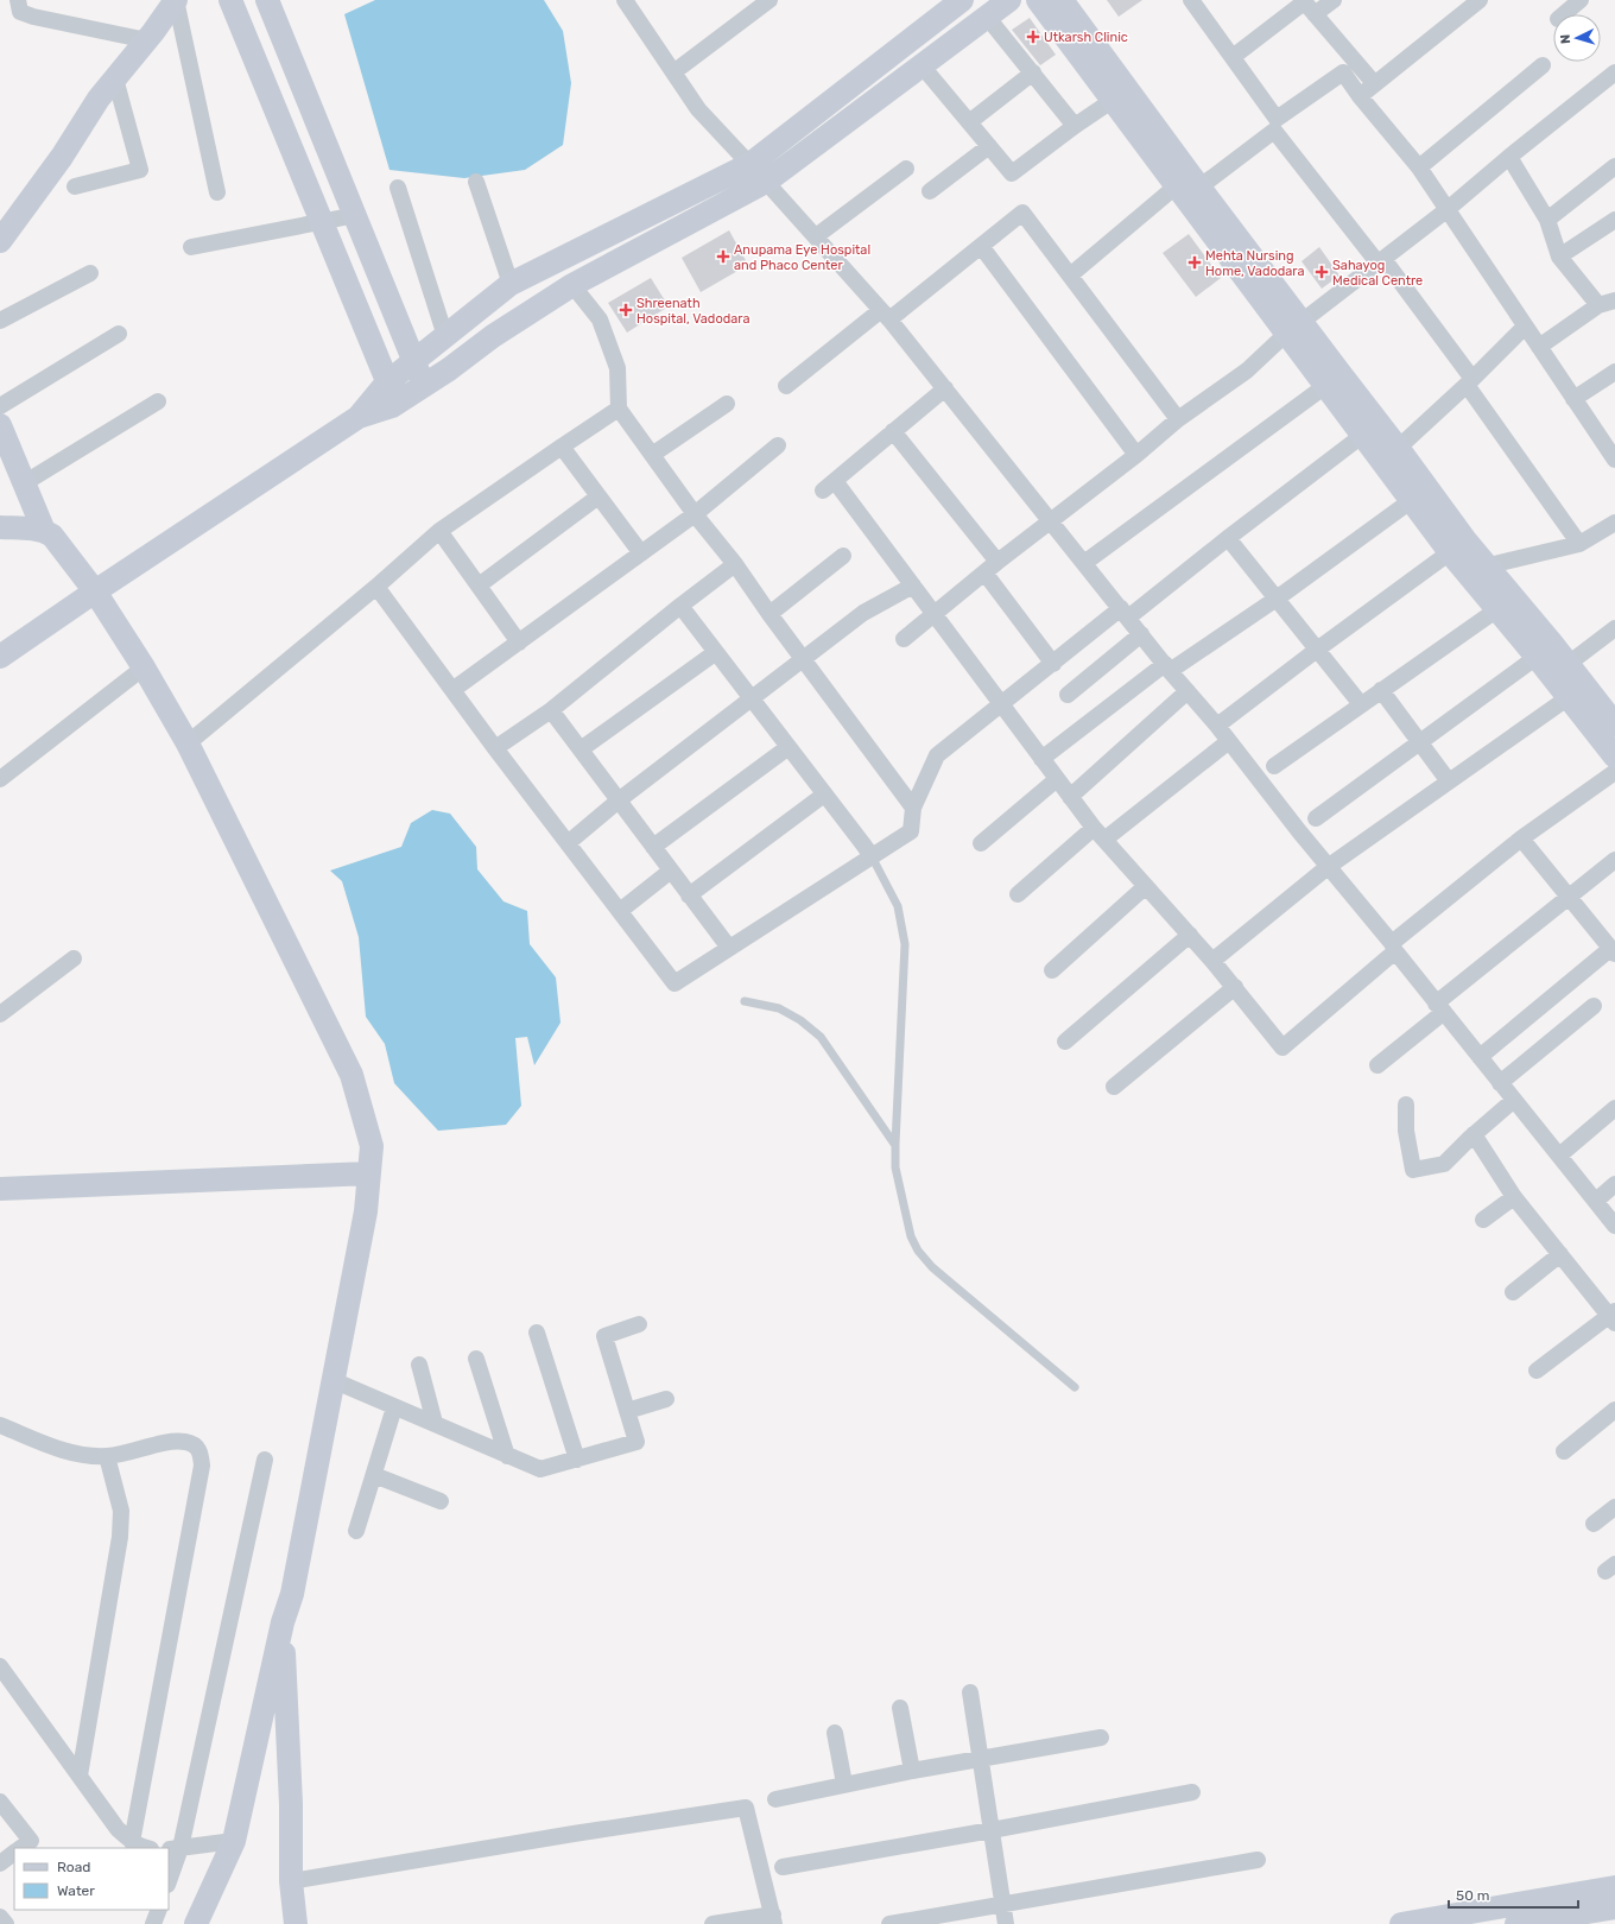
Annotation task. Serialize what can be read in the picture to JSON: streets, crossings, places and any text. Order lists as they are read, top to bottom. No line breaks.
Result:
{"places":{"health":["Utkarsh Clinic","Anupama Eye Hospital and Phaco Center","Mehta Nursing Home, Vadodara","Sahayog Medical Centre","Shreenath Hospital, Vadodara"]},"legend":["Road","Water"],"scale_bar":"50 m","north":"left"}
